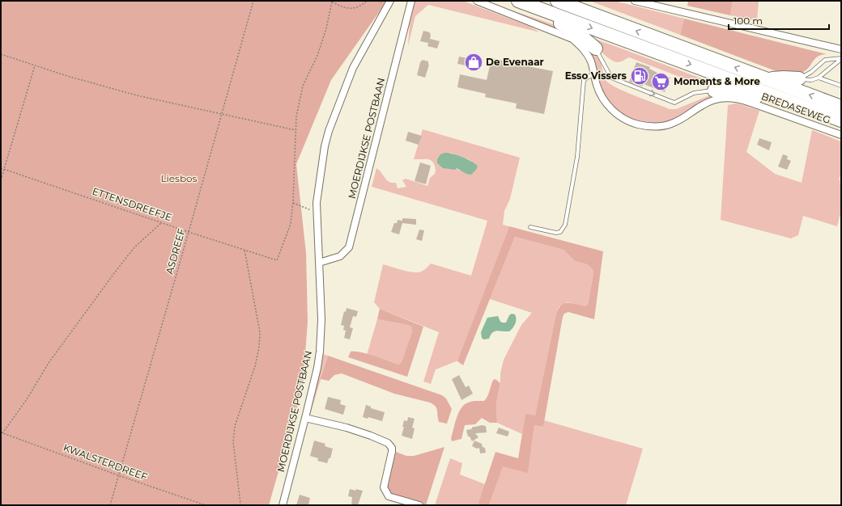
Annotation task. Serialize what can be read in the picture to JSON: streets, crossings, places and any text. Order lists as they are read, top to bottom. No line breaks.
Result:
{"streets":{"street":["BREDASEWEG","MOERDIJKSE POSTBAAN"],"path":["ETTENSDREEFJE","ASDREEF","KWALSTERDREEF"]},"crossings":[["ETTENSDREEFJE","ASDREEF"],["ASDREEF","KWALSTERDREEF"]],"parks":["Liesbos"],"places":{"shop":["De Evenaar"],"fuel station":["Esso Vissers"],"supermarket":["Moments & More"]},"scale_bar":"100 m"}
